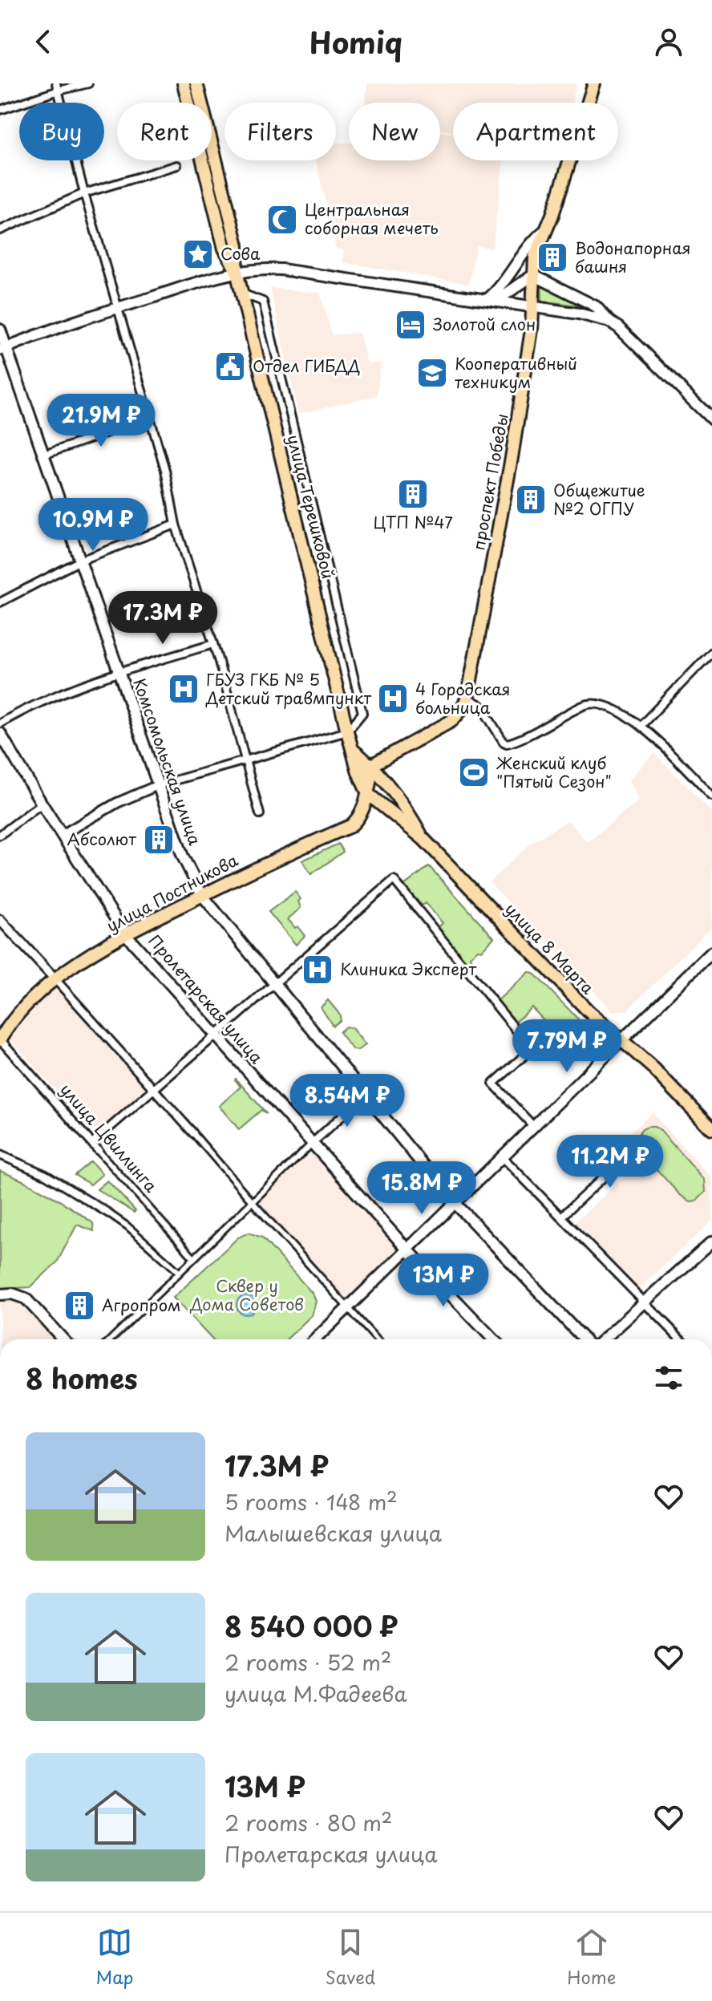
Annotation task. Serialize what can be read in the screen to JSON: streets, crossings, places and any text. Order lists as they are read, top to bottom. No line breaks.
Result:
{"streets":{"main road":["проспект Победы","улица Терешковой","Комсомольская улица","улица Постникова","улица 8 Марта","Пролетарская улица"],"street":["улица Цвиллинга"]},"crossings":[["проспект Победы","улица Терешковой"],["проспект Победы","улица 8 Марта"],["улица Терешковой","улица Постникова"],["улица Терешковой","улица 8 Марта"],["Комсомольская улица","улица Постникова"],["улица Постникова","улица 8 Марта"],["улица Постникова","Пролетарская улица"],["улица Постникова","улица Цвиллинга"]],"parks":["Сквер у Дома Советов"],"places":{"mosque":["Центральная соборная мечеть"],"place":["Сова"],"building":["Водонапорная башня","ЦТП №47","Общежитие №2 ОГПУ","Абсолют","Агропром"],"hotel":["Золотой слон"],"public building":["Отдел ГИБДД"],"school or university":["Кооперативный техникум"],"hospital":["ГБУЗ ГКБ № 5 Детский травмпункт","4 Городская больница","Клиника Эксперт"],"sports":["Женский клуб \"Пятый Сезон\""]},"page":{"header":"Homiq","chip":["Buy","Rent","Filters","New","Apartment"],"price":["21.9M ₽","10.9M ₽","17.3M ₽","7.79M ₽","8.54M ₽","11.2M ₽","15.8M ₽","13M ₽"],"heading":"8 homes","list":[{"name":"17.3M ₽","note":"5 rooms · 148 m² · Малышевская улица"},{"name":"8 540 000 ₽","note":"2 rooms · 52 m² · улица М.Фадеева"},{"name":"13M ₽","note":"2 rooms · 80 m² · Пролетарская улица"}],"tabs":["Map","Saved","Home"]}}
